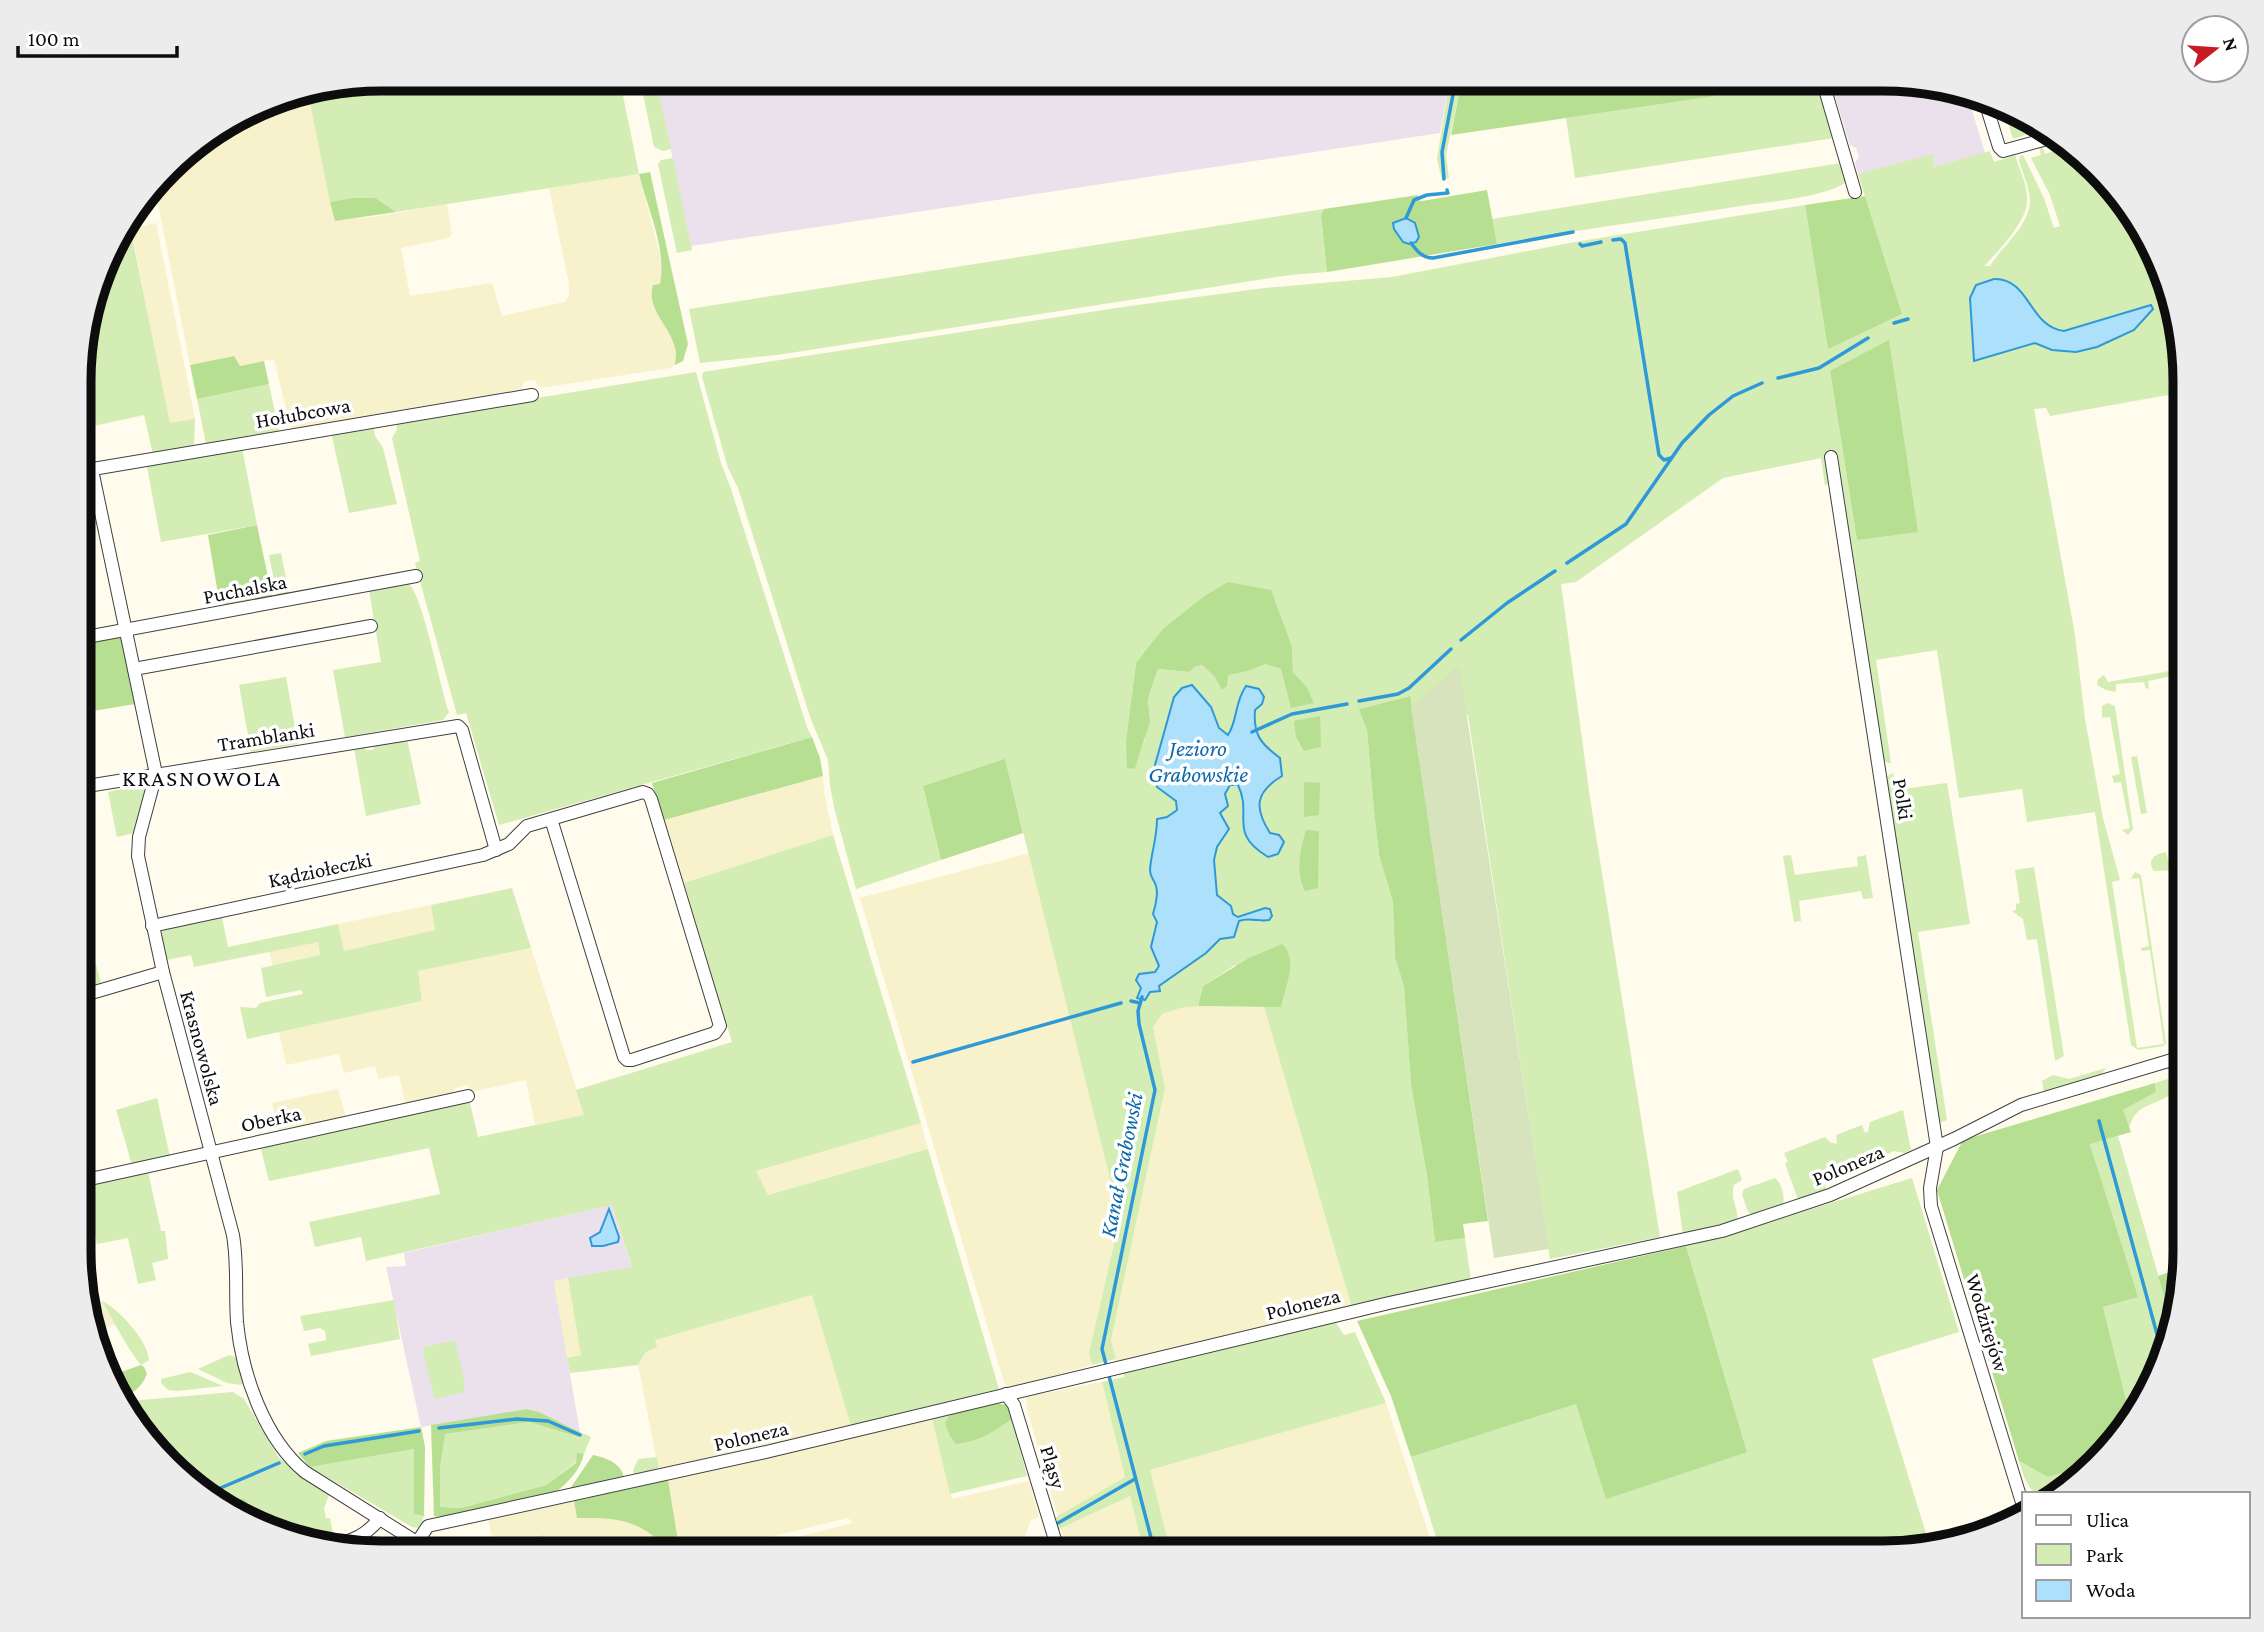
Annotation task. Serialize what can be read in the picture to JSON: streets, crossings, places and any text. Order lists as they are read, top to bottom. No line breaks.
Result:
{"streets":{"street":["Hołubcowa","Puchalska","Tramblanki","Polki","Kądziołeczki","Krasnowolska","Oberka","Poloneza","Wodzirejów","Pląsy"]},"crossings":[["Puchalska","Krasnowolska"],["Tramblanki","Kądziołeczki"],["Tramblanki","Krasnowolska"],["Polki","Poloneza"],["Polki","Wodzirejów"],["Kądziołeczki","Krasnowolska"],["Krasnowolska","Oberka"],["Krasnowolska","Poloneza"],["Poloneza","Wodzirejów"],["Poloneza","Pląsy"]],"districts":["KRASNOWOLA"],"water":["Jezioro Grabowskie","Kanał Grabowski"],"legend":["Ulica","Park","Woda"],"scale_bar":"100 m","north":"right"}
